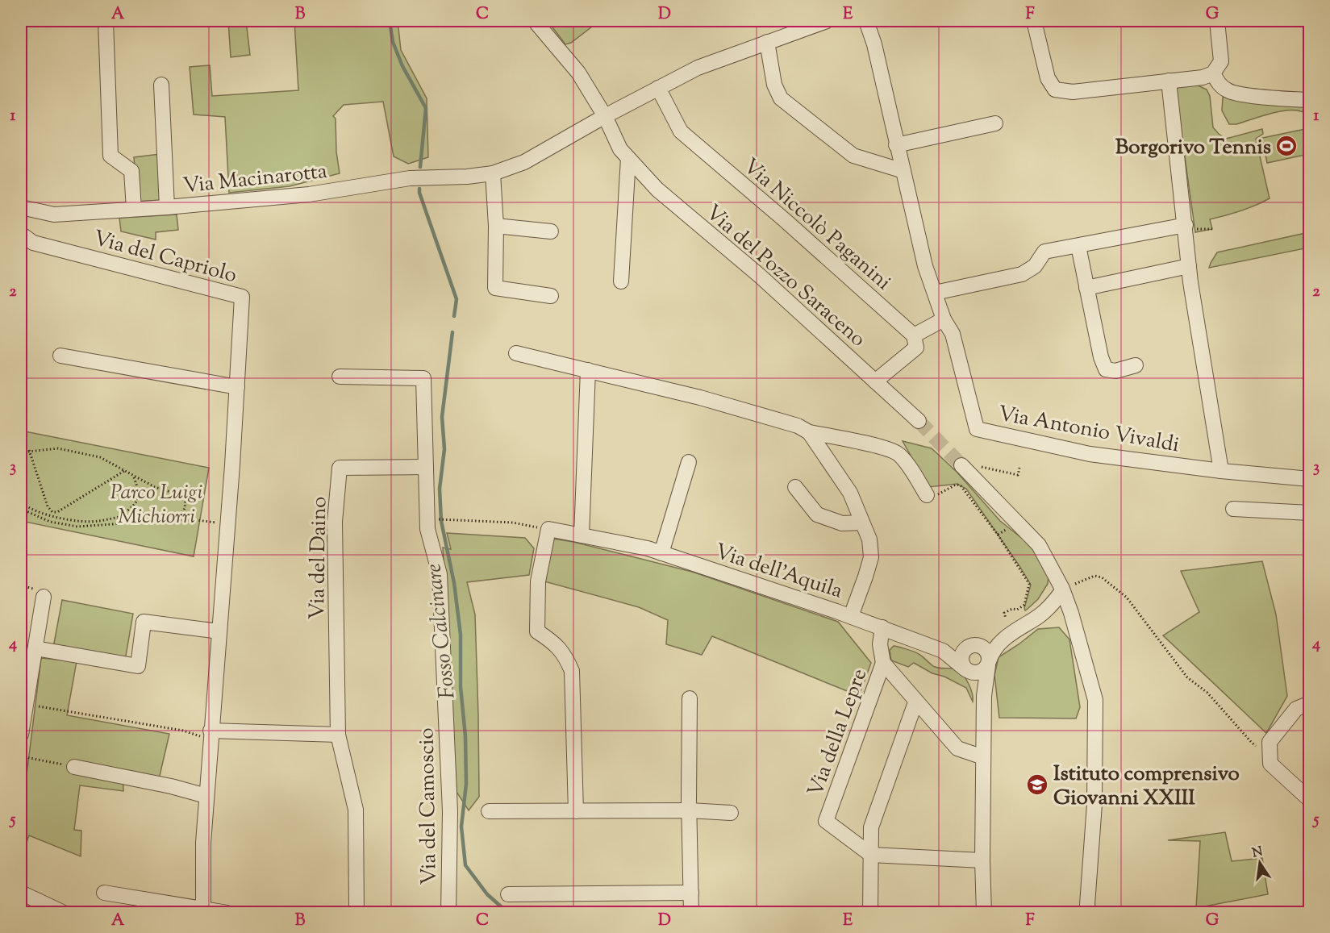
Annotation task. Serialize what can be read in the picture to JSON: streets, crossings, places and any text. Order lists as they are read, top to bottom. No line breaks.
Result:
{"streets":{"street":["Via Macinarotta","Via Niccolò Paganini","Via del Capriolo","Via del Pozzo Saraceno","Via Antonio Vivaldi","Via del Daino","Via dell'Aquila","Via della Lepre","Via del Camoscio"]},"crossings":[["Via Macinarotta","Via Niccolò Paganini"],["Via Macinarotta","Via del Pozzo Saraceno"],["Via del Daino","Via del Camoscio"]],"water":["Fosso Calcinare"],"parks":["Parco Luigi Michiorri"],"places":{"sports":["Borgorivo Tennis"],"school or university":["Istituto comprensivo Giovanni XXIII"]},"north":"top","grid":{"columns":["A","B","C","D","E","F","G"],"rows":["1","2","3","4","5"]}}
